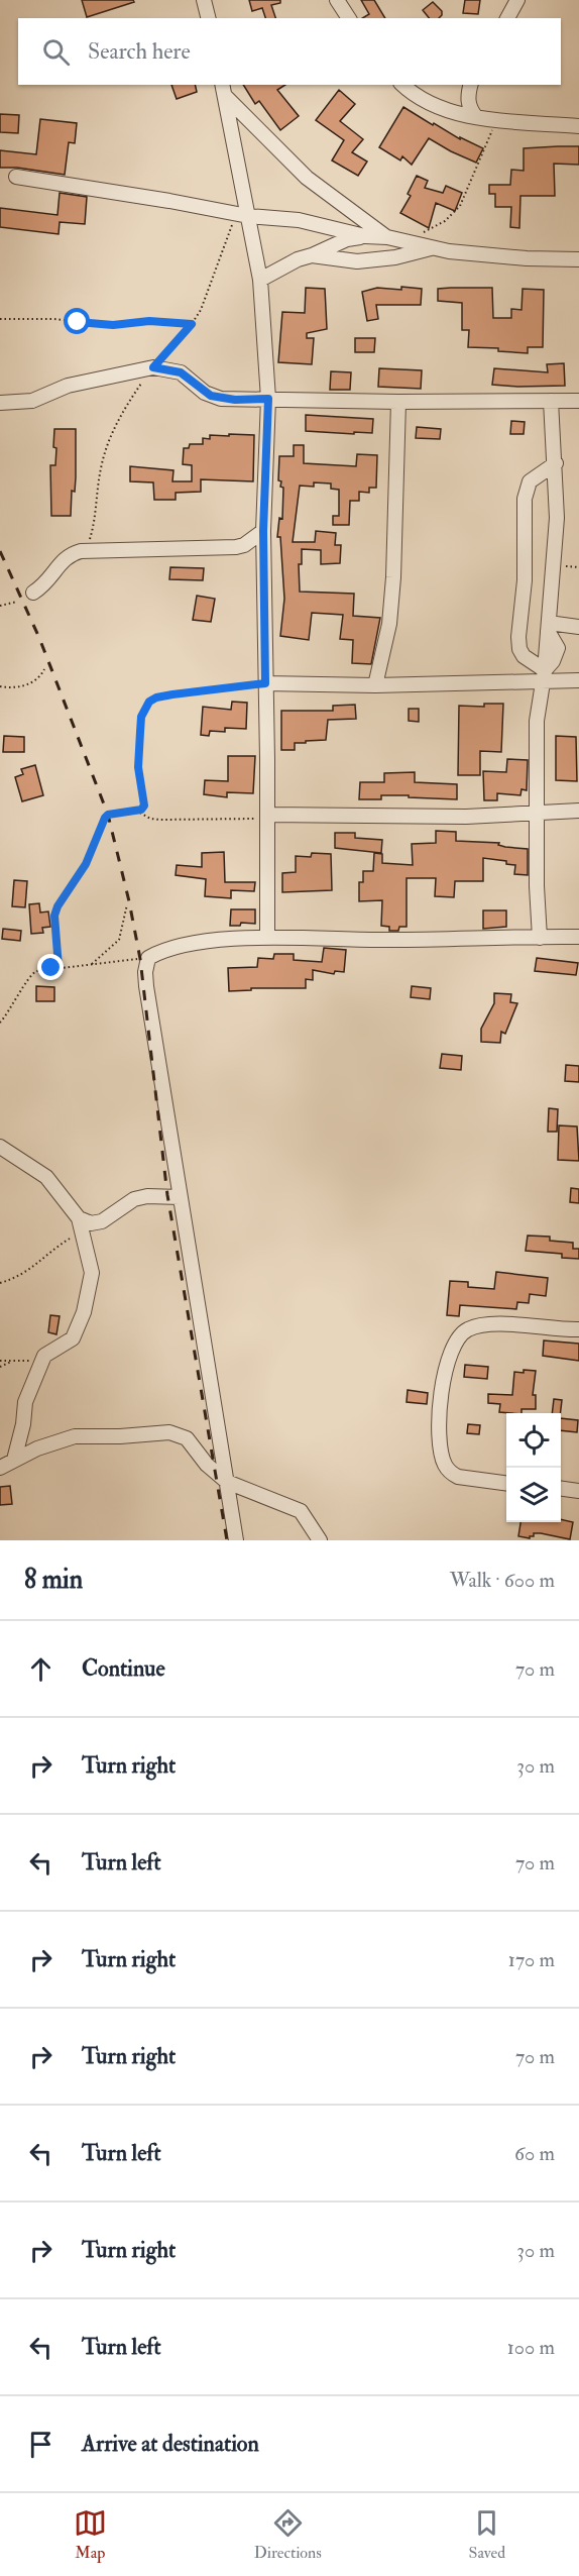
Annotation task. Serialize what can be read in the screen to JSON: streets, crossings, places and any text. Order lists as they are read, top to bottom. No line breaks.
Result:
{"page":{"search":"Search here","heading":["8 min","Walk · 600 m"],"list":[["Continue","70 m"],["Turn right","30 m"],["Turn left","70 m"],["Turn right","170 m"],["Turn right","70 m"],["Turn left","60 m"],["Turn right","30 m"],["Turn left","100 m"],"Arrive at destination"],"nav":["Map","Directions","Saved"]}}
